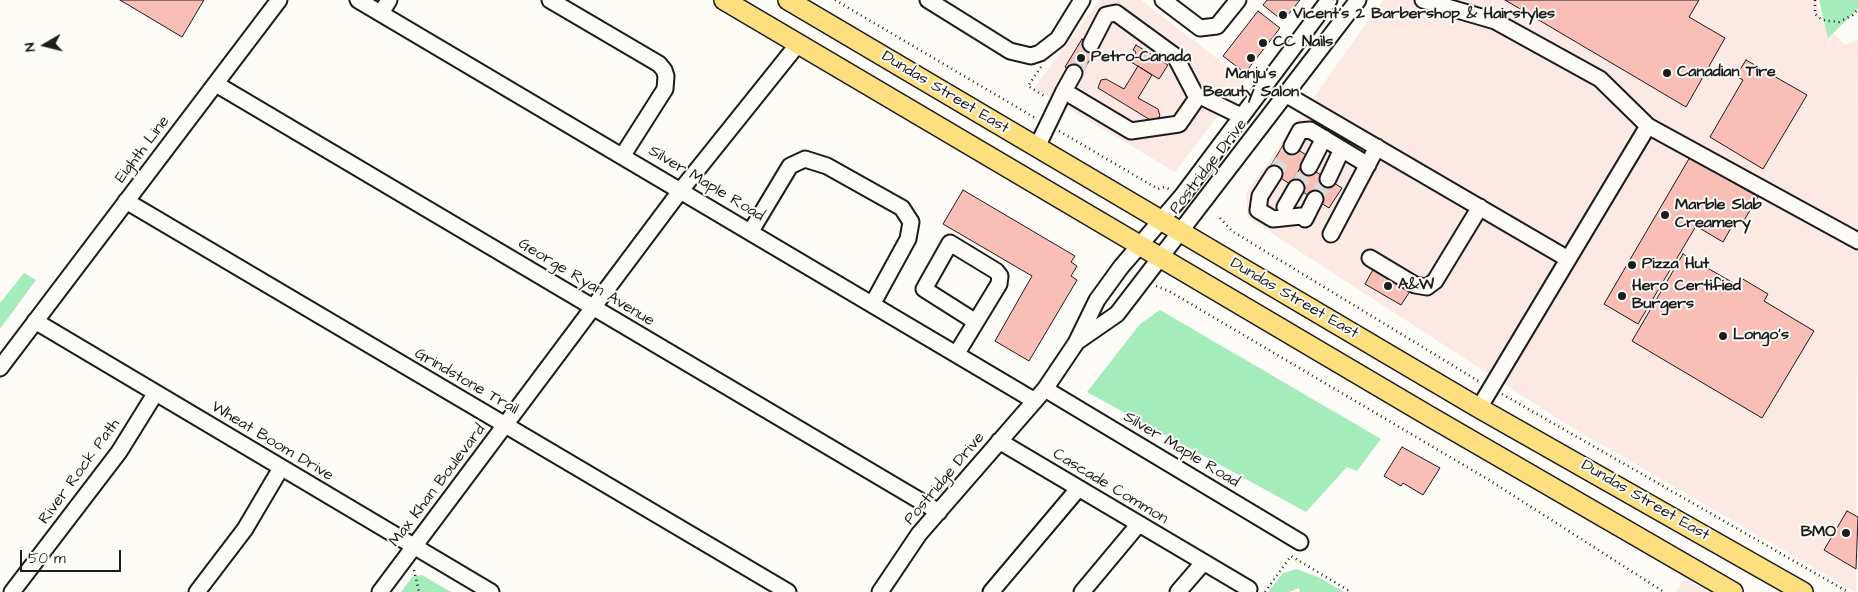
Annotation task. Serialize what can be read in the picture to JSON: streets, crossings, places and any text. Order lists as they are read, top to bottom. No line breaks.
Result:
{"streets":{"main road":["Dundas Street East"],"street":["Eighth Line","Postridge Drive","Silver Maple Road","George Ryan Avenue","Grindstone Trail","Wheat Boom Drive","River Rock Path","Max Khan Boulevard","Cascade Common"]},"crossings":[["Dundas Street East","Postridge Drive"],["Dundas Street East","Max Khan Boulevard"],["Eighth Line","George Ryan Avenue"],["Eighth Line","Grindstone Trail"],["Eighth Line","Wheat Boom Drive"],["Postridge Drive","Silver Maple Road"],["Postridge Drive","George Ryan Avenue"],["Postridge Drive","Cascade Common"],["Silver Maple Road","Max Khan Boulevard"],["George Ryan Avenue","Max Khan Boulevard"],["Grindstone Trail","Max Khan Boulevard"],["Wheat Boom Drive","River Rock Path"],["Wheat Boom Drive","Max Khan Boulevard"]],"places":["Vicent's 2 Barbershop & Hairstyles","CC Nails","Petro-Canada","Manju's Beauty Salon","Canadian Tire","Marble Slab Creamery","Pizza Hut","A&W","Hero Certified Burgers","Longo's","BMO"],"scale_bar":"50 m","north":"left"}
